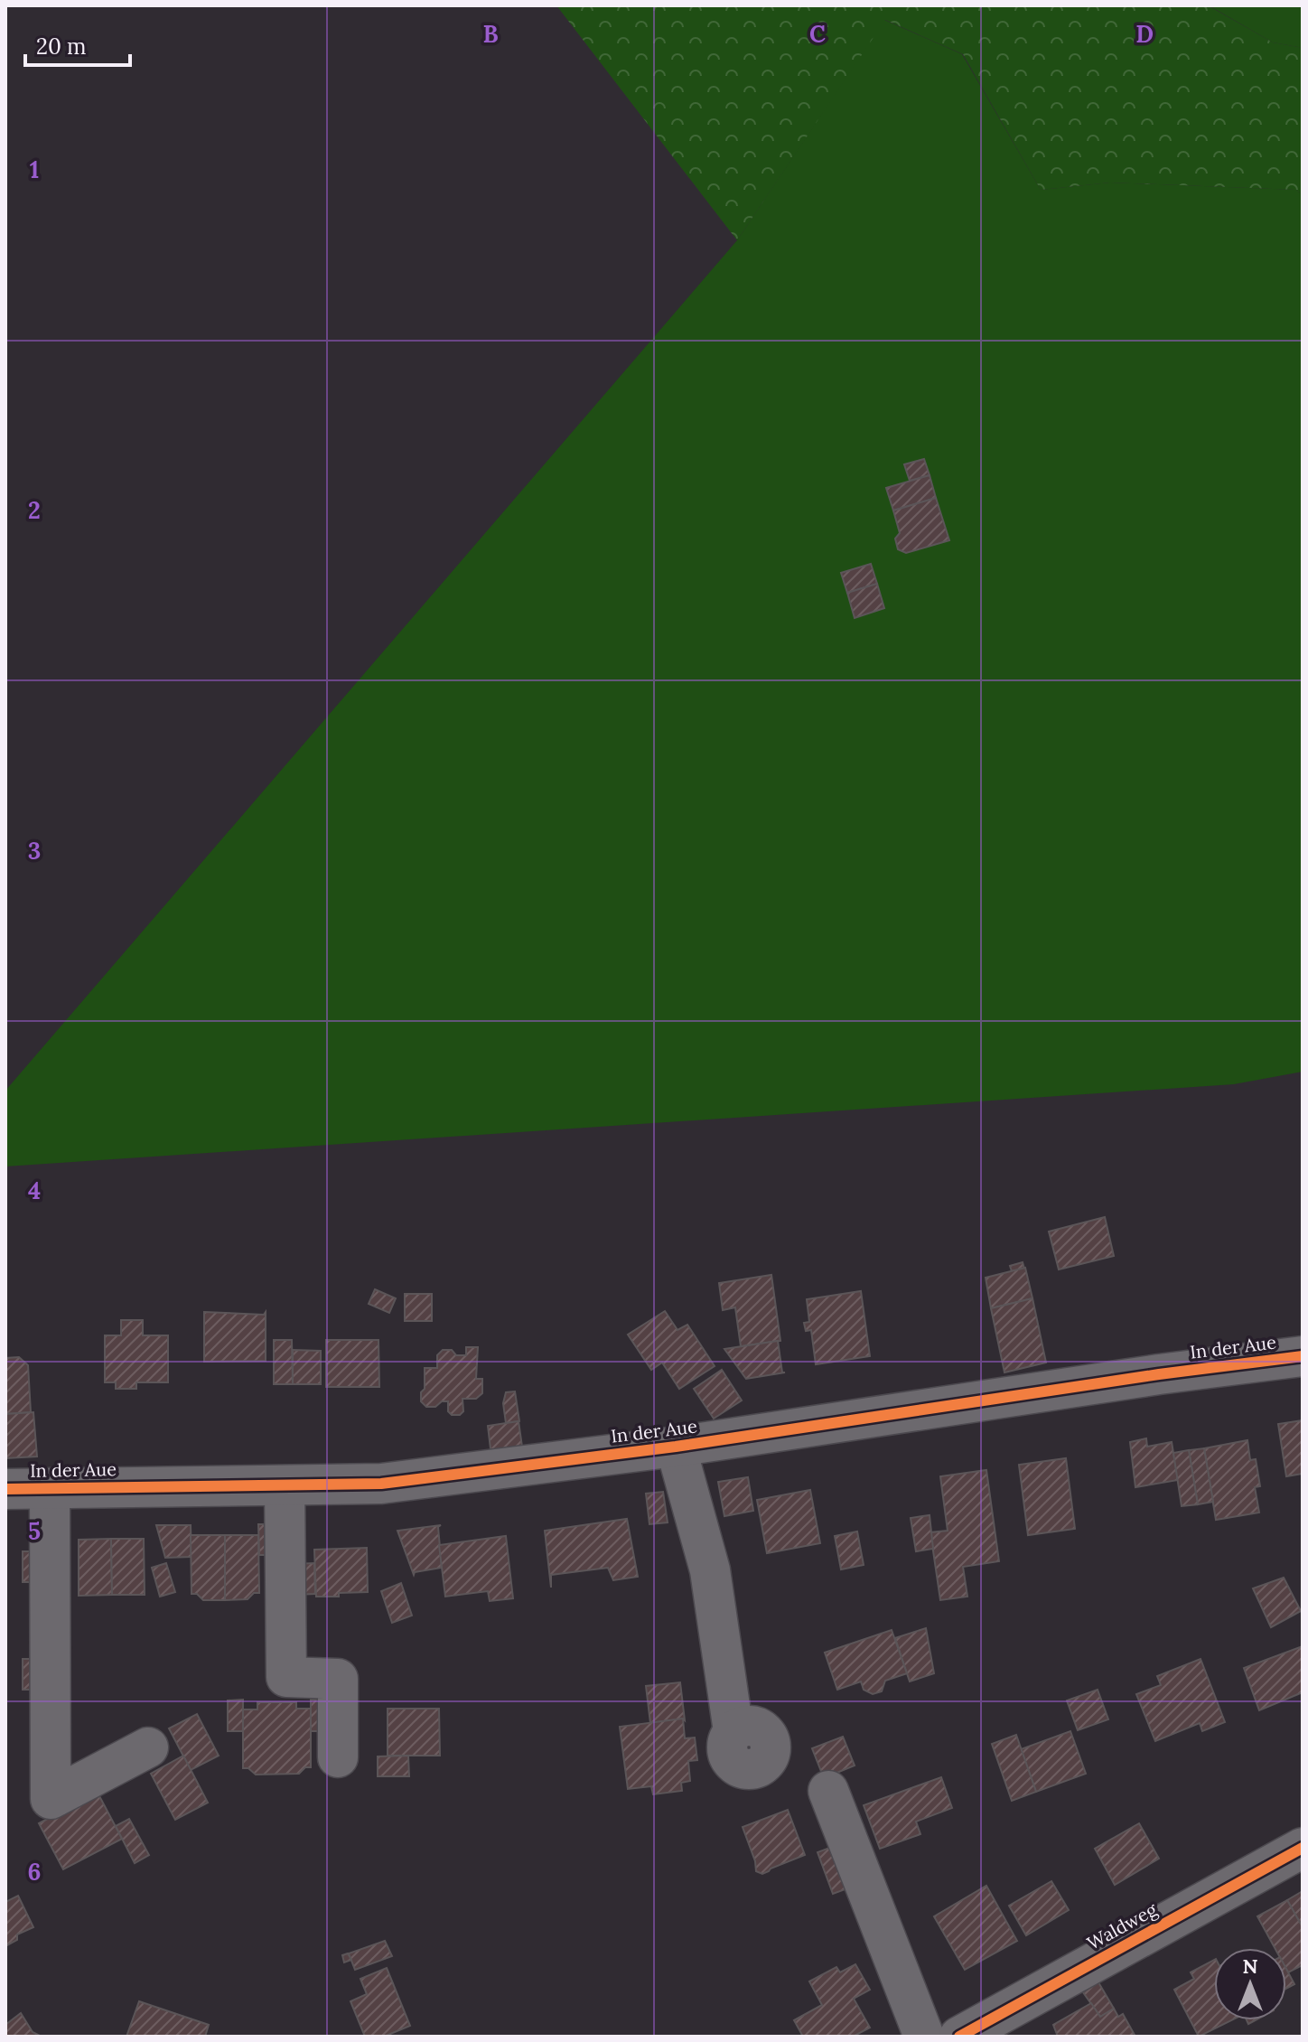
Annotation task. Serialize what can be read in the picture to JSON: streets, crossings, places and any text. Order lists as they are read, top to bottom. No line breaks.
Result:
{"streets":{"street":["In der Aue","Waldweg"]},"scale_bar":"20 m","north":"top","grid":{"columns":["B","C","D"],"rows":["1","2","3","4","5","6"]}}
